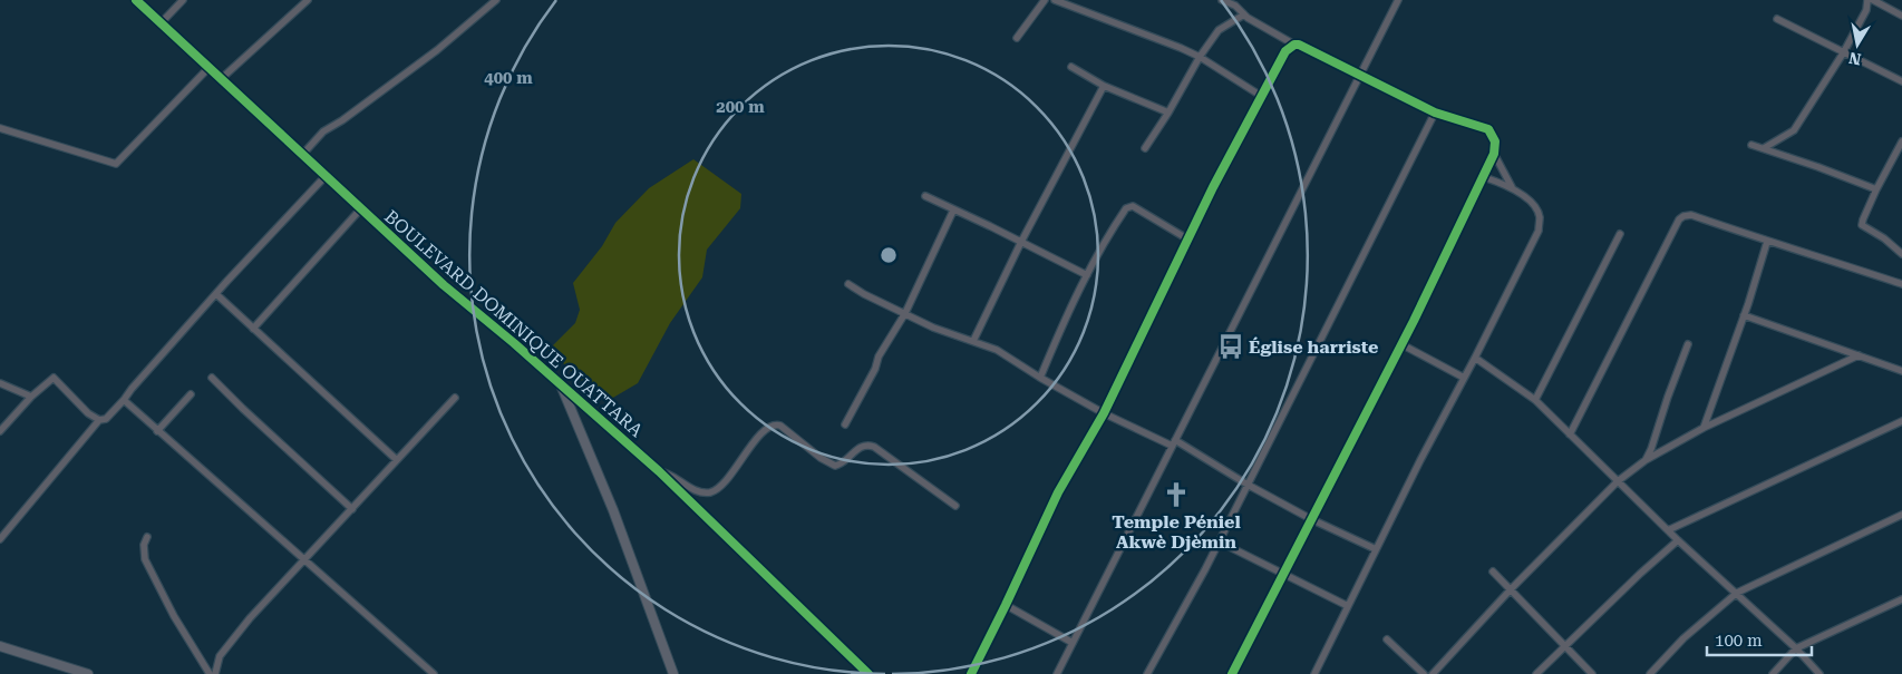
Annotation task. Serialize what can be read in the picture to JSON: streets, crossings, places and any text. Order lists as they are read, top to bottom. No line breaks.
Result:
{"streets":{"street":["BOULEVARD DOMINIQUE OUATTARA"]},"places":{"bus stop":["Église harriste"],"church":["Temple Péniel Akwè Djèmin"]},"scale_bar":"100 m","north":"bottom","rings":["400 m","200 m"]}
